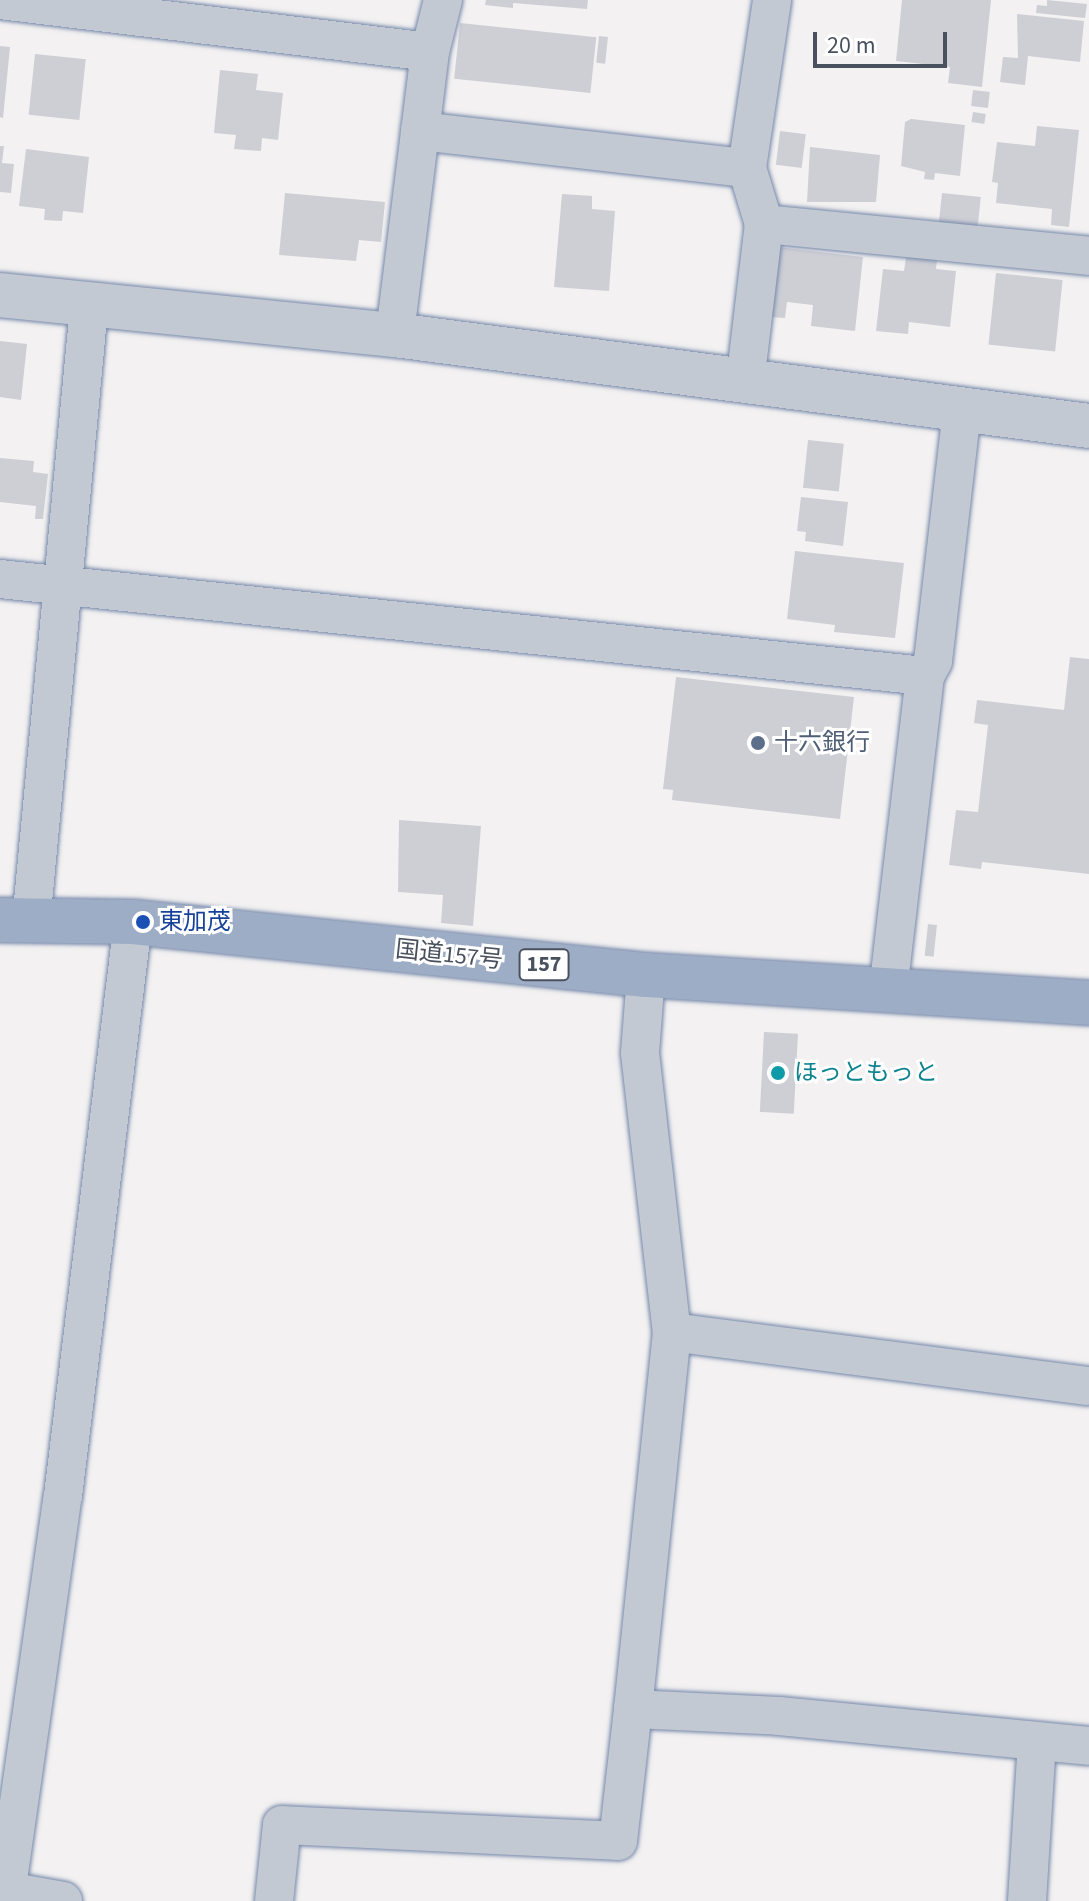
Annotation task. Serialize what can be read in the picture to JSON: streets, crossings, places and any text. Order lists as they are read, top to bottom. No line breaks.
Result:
{"streets":{"highway":["国道157号","157"]},"places":["十六銀行","東加茂","ほっともっと"],"scale_bar":"20 m"}
